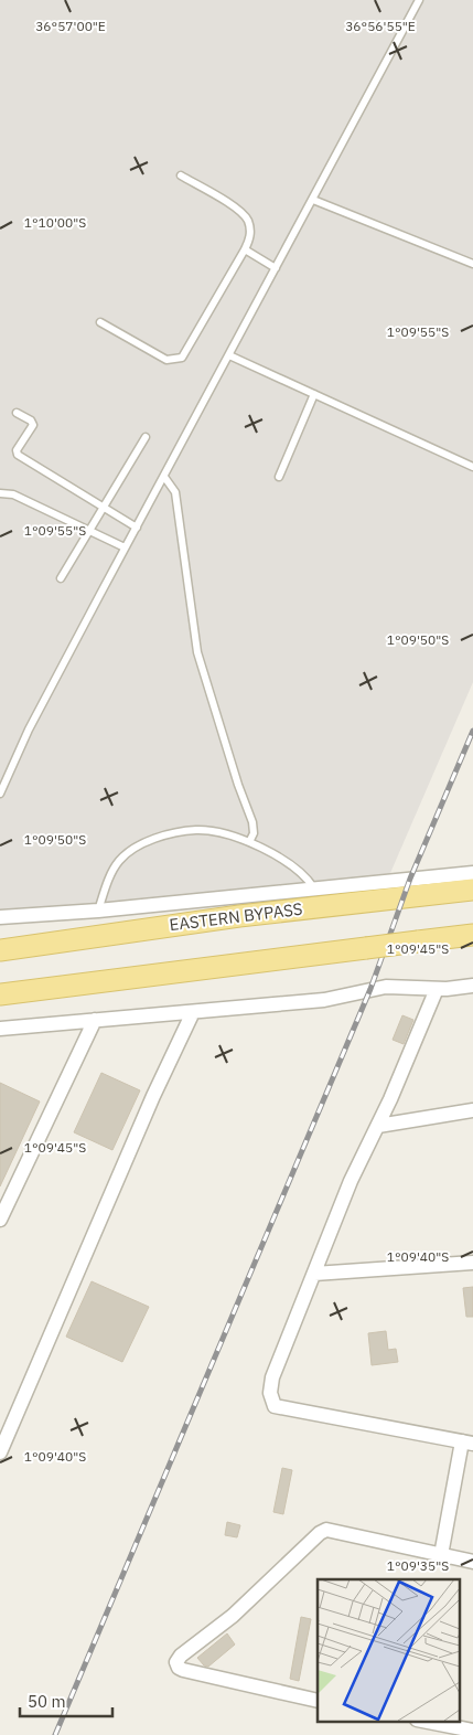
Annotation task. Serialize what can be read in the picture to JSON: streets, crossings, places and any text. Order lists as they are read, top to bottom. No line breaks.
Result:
{"streets":{"main road":["EASTERN BYPASS"]},"scale_bar":"50 m","coordinates":["36°57'00\"E","36°56'55\"E","1°10'00\"S","1°09'55\"S","1°09'50\"S","1°09'45\"S","1°09'40\"S","1°09'35\"S"]}
